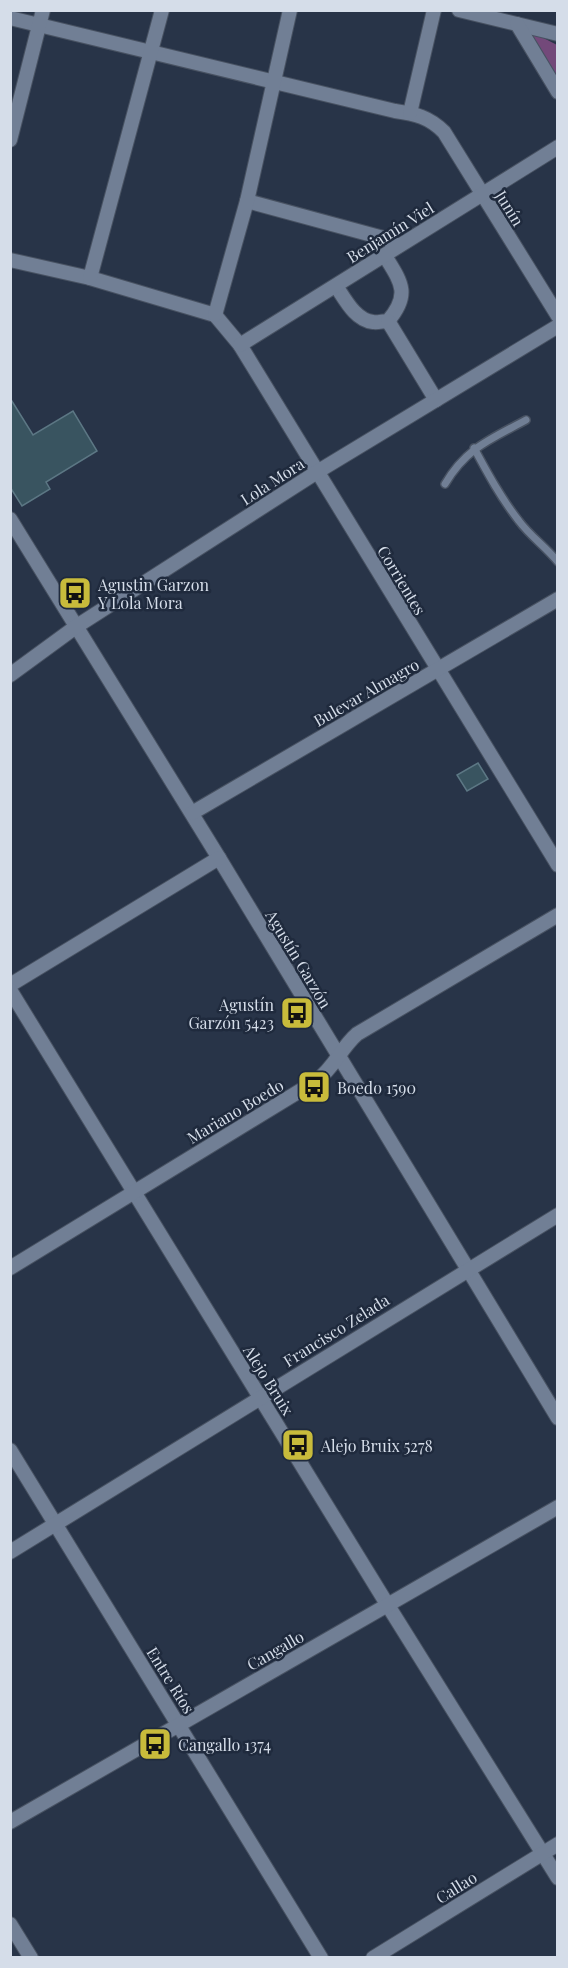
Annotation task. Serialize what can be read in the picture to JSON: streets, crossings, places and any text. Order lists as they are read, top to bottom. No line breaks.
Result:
{"streets":{"street":["Junín","Benjamín Viel","Lola Mora","Corrientes","Bulevar Almagro","Agustín Garzón","Mariano Boedo","Francisco Zelada","Alejo Bruix","Cangallo","Entre Ríos","Callao"]},"crossings":[["Junín","Benjamín Viel"],["Benjamín Viel","Corrientes"],["Lola Mora","Corrientes"],["Lola Mora","Agustín Garzón"],["Corrientes","Bulevar Almagro"],["Bulevar Almagro","Agustín Garzón"],["Agustín Garzón","Mariano Boedo"],["Agustín Garzón","Francisco Zelada"],["Mariano Boedo","Alejo Bruix"],["Francisco Zelada","Alejo Bruix"],["Francisco Zelada","Entre Ríos"],["Alejo Bruix","Cangallo"],["Alejo Bruix","Callao"],["Cangallo","Entre Ríos"]],"places":{"bus stop":["Agustin Garzon Y Lola Mora","Agustín Garzón 5423","Boedo 1590","Alejo Bruix 5278","Cangallo 1374"]}}
